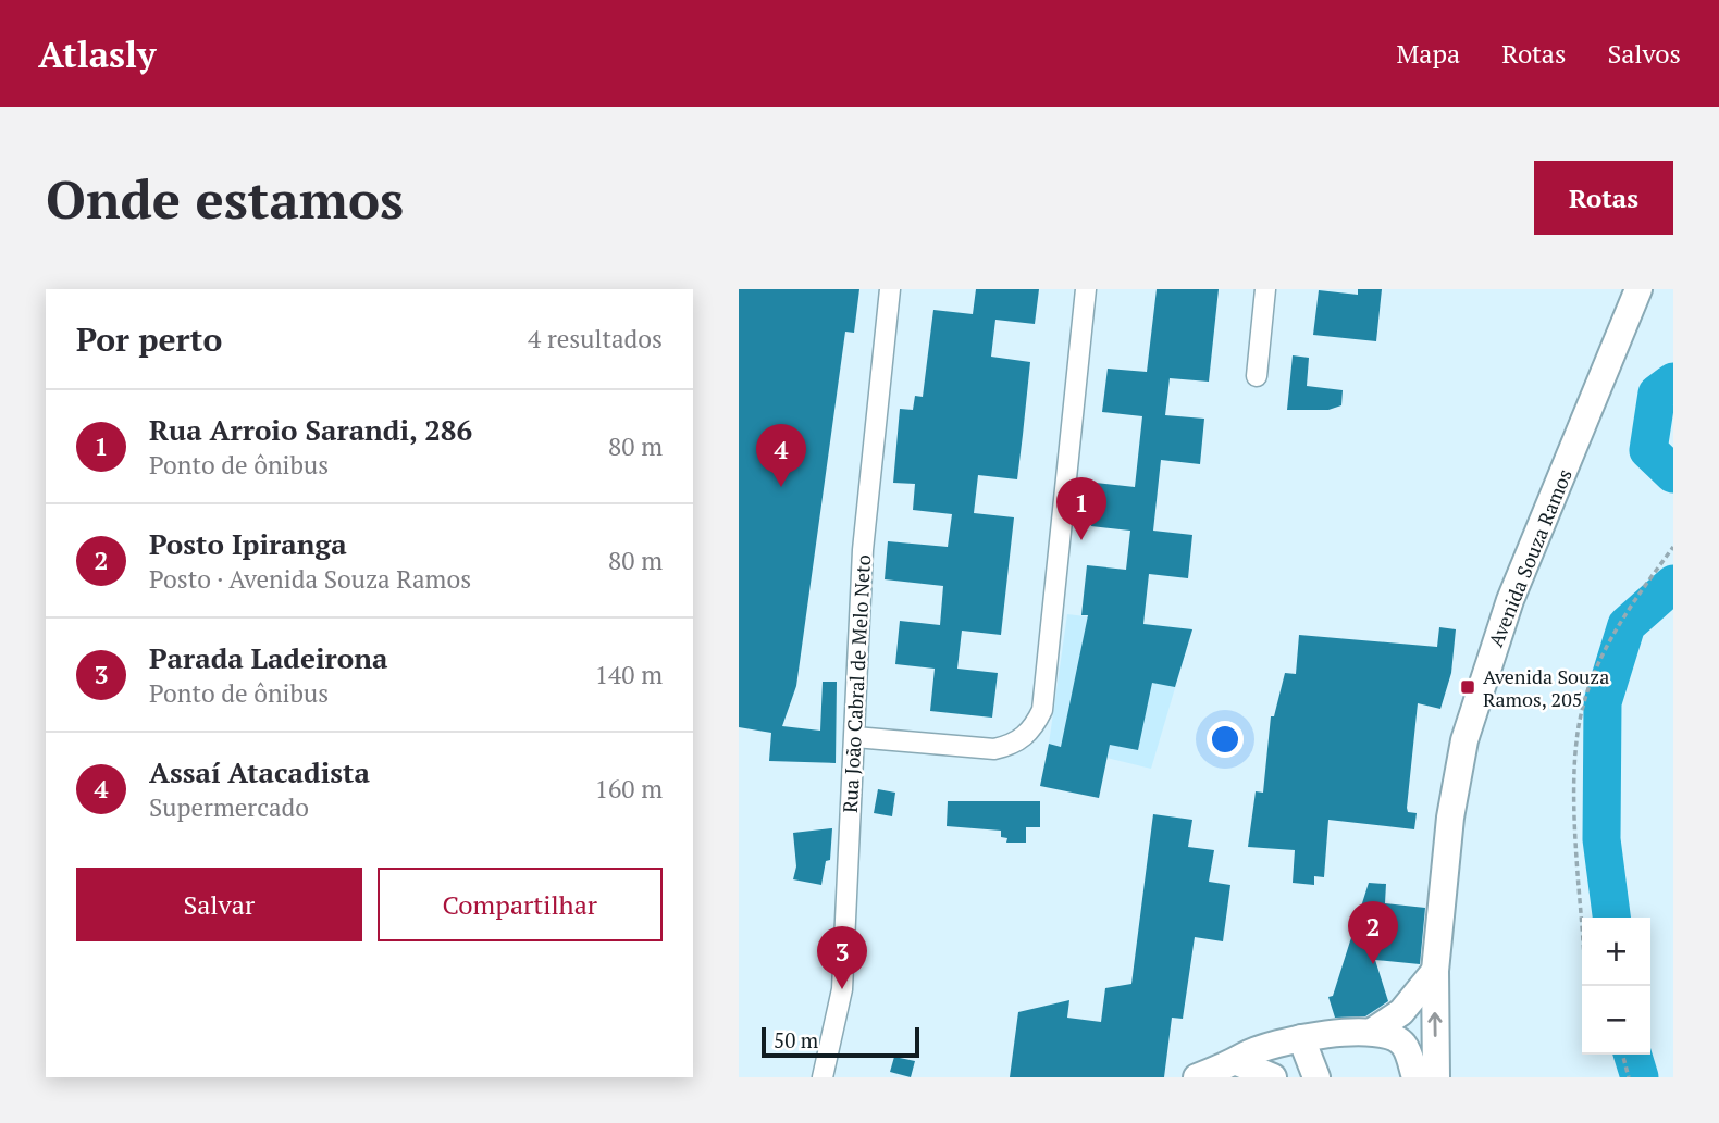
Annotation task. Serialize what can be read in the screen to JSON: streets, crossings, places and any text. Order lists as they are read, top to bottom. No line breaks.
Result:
{"streets":{"street":["Avenida Souza Ramos","Rua João Cabral de Melo Neto"]},"places":{"transit":["Avenida Souza Ramos, 205"]},"scale_bar":"50 m","page":{"header":"Atlasly","nav":["Mapa","Rotas","Salvos"],"buttons":["Rotas",["Salvar","Compartilhar"]],"title":"Onde estamos","heading":["Por perto","4 resultados"],"list":[{"mark":"1","name":"Rua Arroio Sarandi, 286","note":"Ponto de ônibus","value":"80 m"},{"mark":"2","name":"Posto Ipiranga","note":"Posto · Avenida Souza Ramos","value":"80 m"},{"mark":"3","name":"Parada Ladeirona","note":"Ponto de ônibus","value":"140 m"},{"mark":"4","name":"Assaí Atacadista","note":"Supermercado","value":"160 m"}],"pins":["4","1","2","3"],"map_buttons":["+","−"],"scale":"50 m"}}
